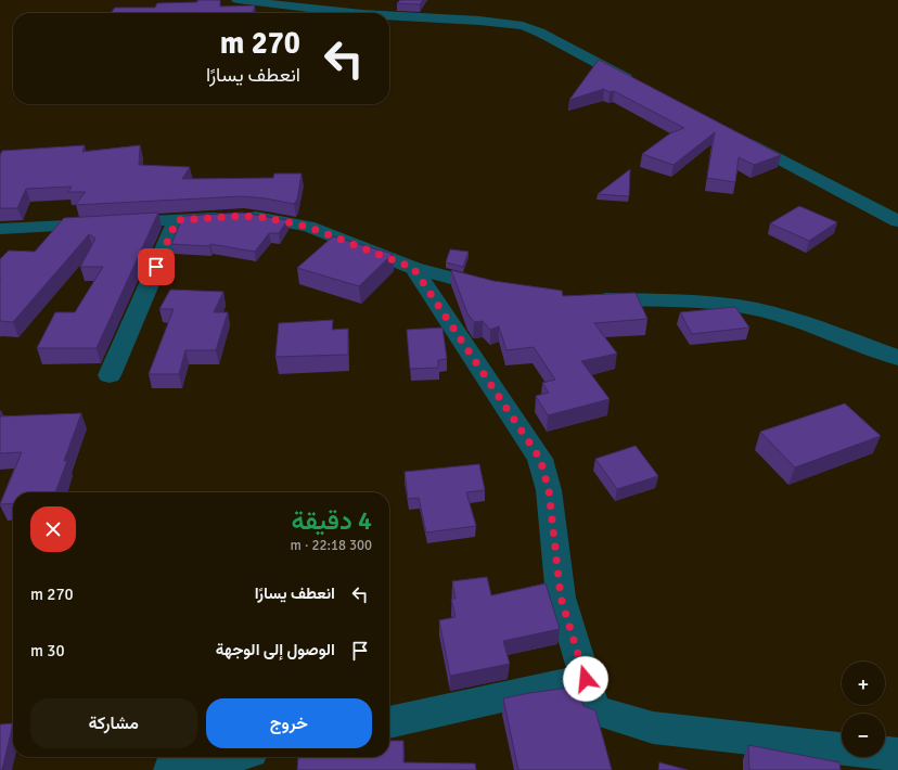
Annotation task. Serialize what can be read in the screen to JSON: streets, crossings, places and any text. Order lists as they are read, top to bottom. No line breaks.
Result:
{"page":{"turn":["270 m","انعطف يسارًا"],"heading":["4 دقيقة","300 m · 22:18"],"list":[{"name":"انعطف يسارًا","value":"270 m"},{"name":"الوصول إلى الوجهة","value":"30 m"}],"map_buttons":["+","−"],"buttons":["خروج","مشاركة"]}}
